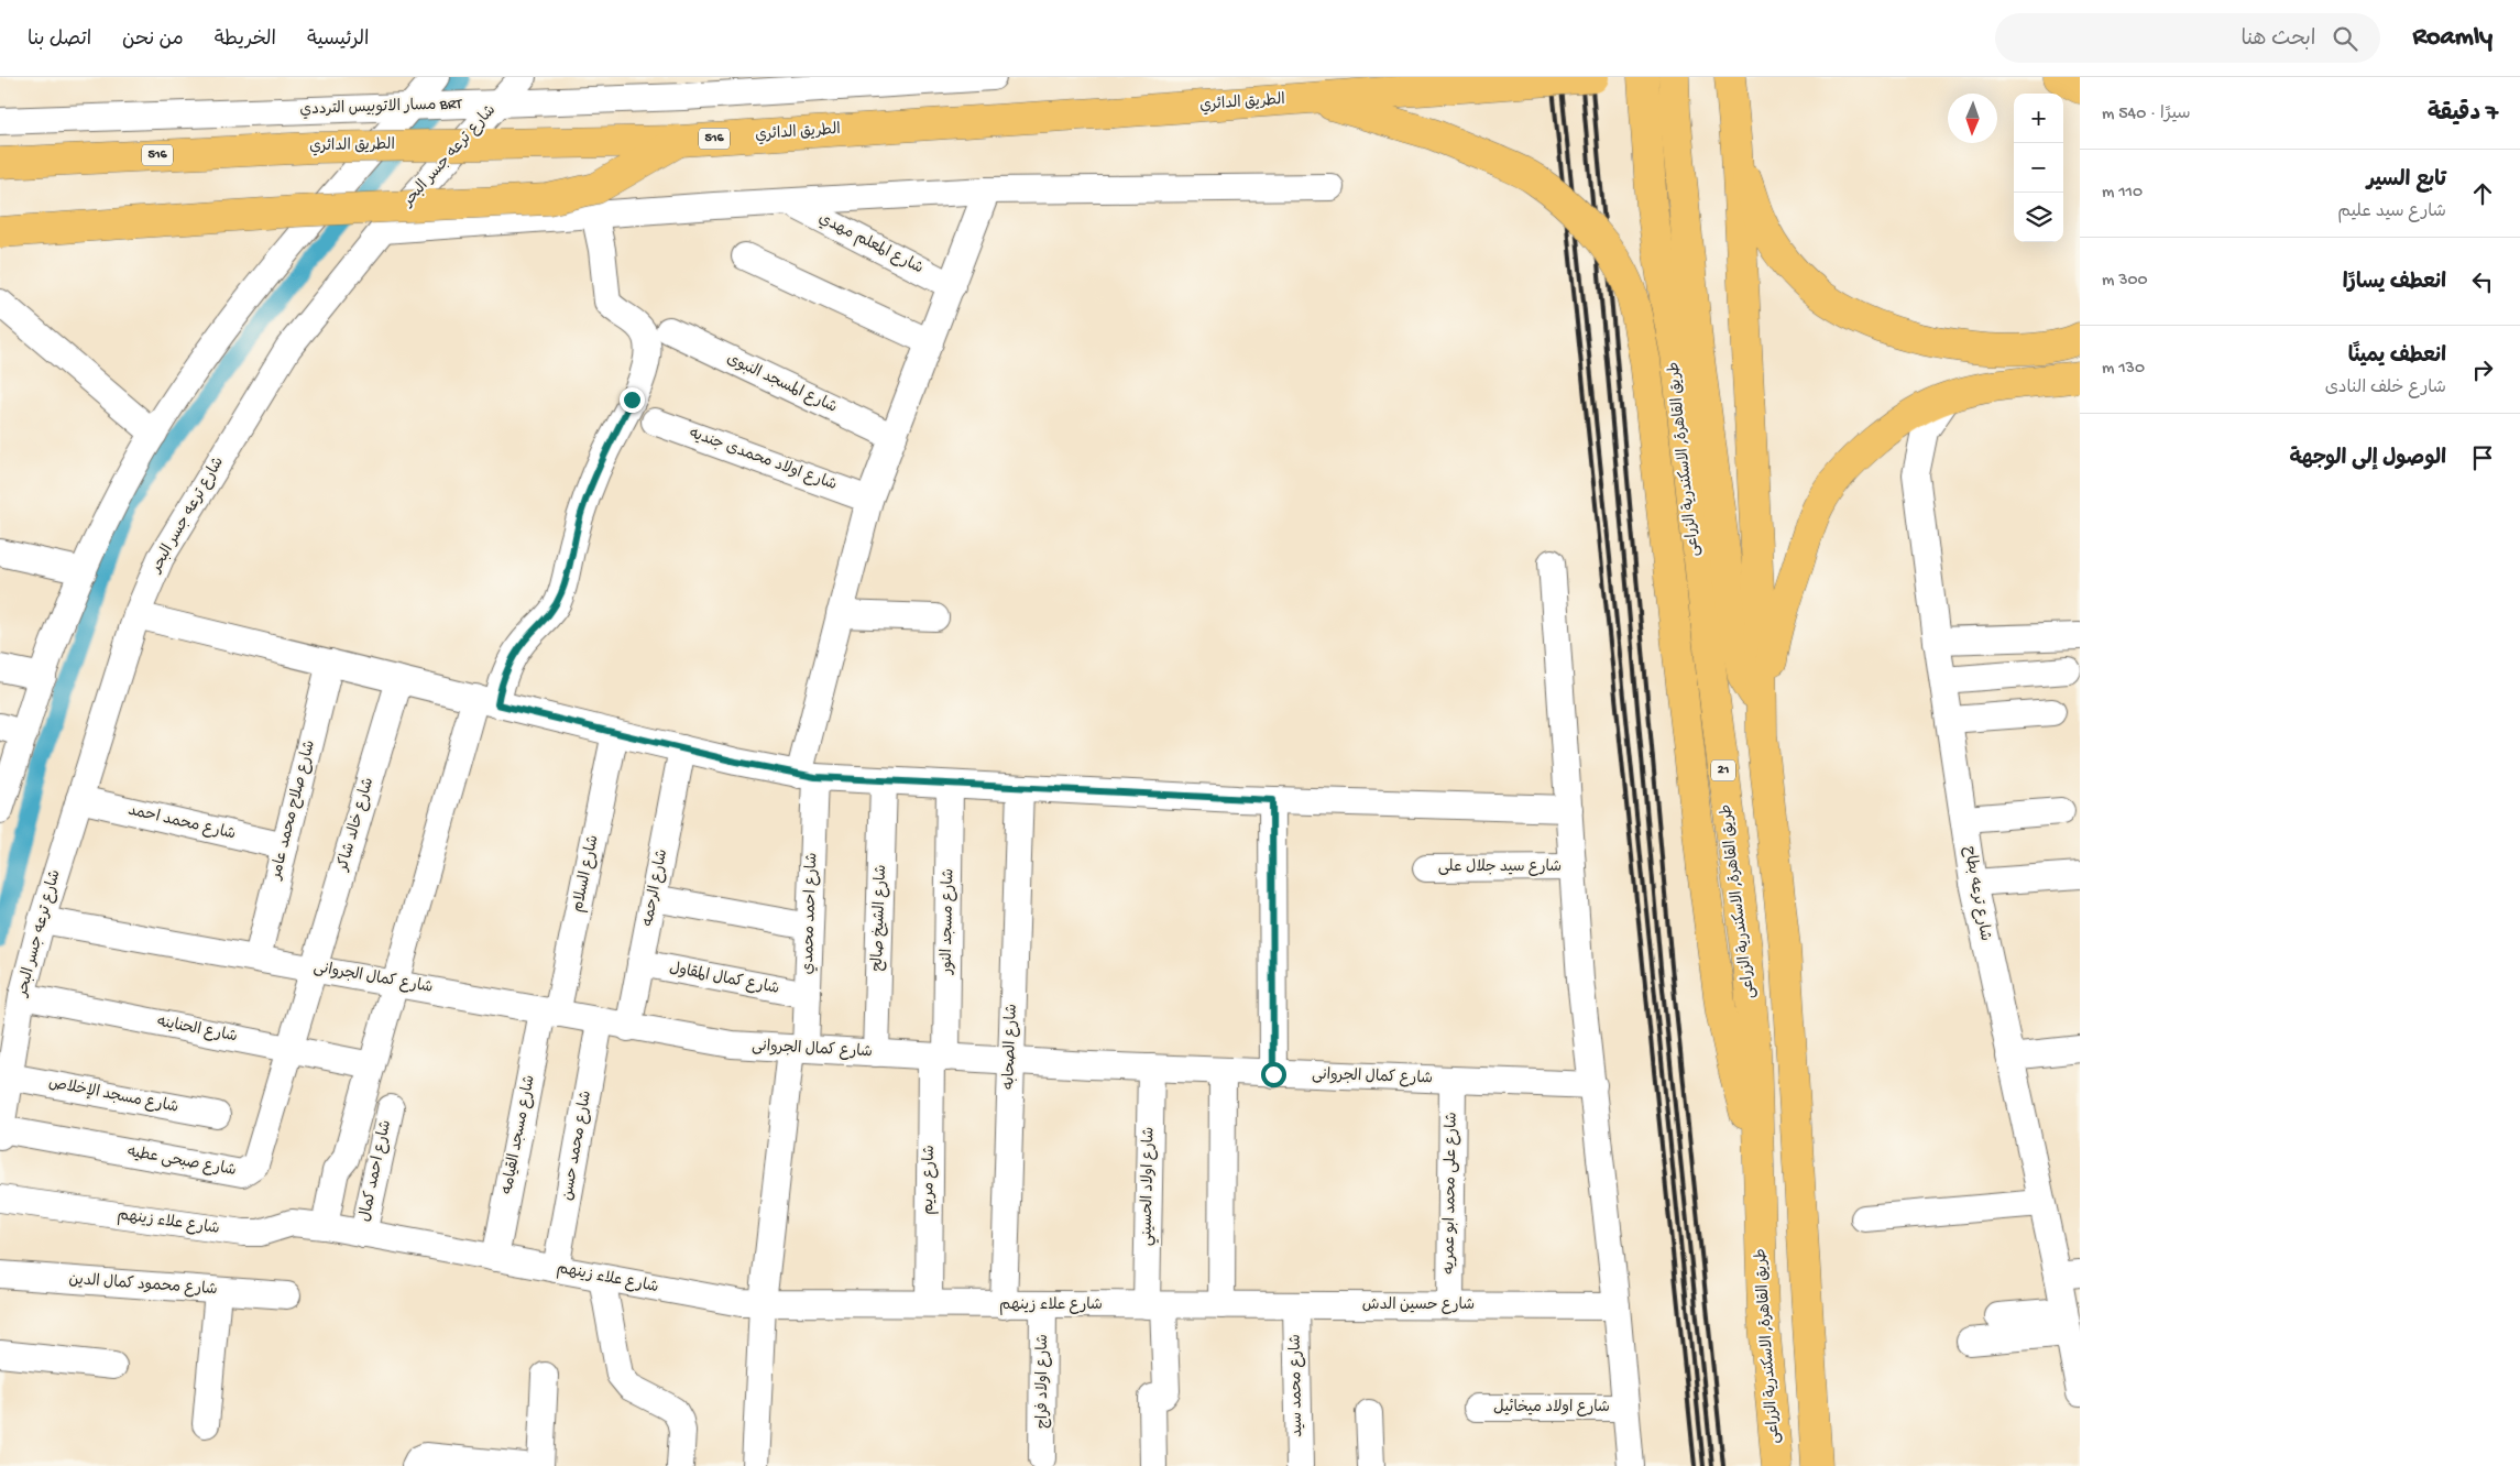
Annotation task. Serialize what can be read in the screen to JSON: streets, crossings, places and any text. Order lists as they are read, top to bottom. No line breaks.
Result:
{"streets":{"highway":["الطريق الدائري","516","طريق القاهرة, الاسكندرية الزراعى","21"],"street":["مسار الاتوبيس الترددي BRT","شارع ترعه جسر البحر","شارع المعلم مهدي","شارع المسجد النبوى","شارع اولاد محمدى جنديه","شارع صلاح محمد عامر","شارع محمد احمد","شارع خالد شاكر","شارع سيد جلال على","شارع السلام","شارع الرحمه","شارع ترعه بطاح","شارع احمد محمدي","شارع الشيخ صالح","شارع مسجد النور","شارع كمال الجروانى","شارع كمال المقاول","شارع الحناينه","شارع الصحابه","شارع مسجد الإخلاص","شارع مسجد القيامه","شارع محمد حسن","شارع صبحى عطيه","شارع احمد كمال","شارع مريم","شارع اولاد الحسيني","شارع على محمد ابو عمريه","شارع علاء زينهم","شارع محمود كمال الدين","شارع حسين الدش","شارع اولاد فراج","شارع محمد سيد","شارع اولاد ميخائيل"]},"crossings":[["شارع ترعه جسر البحر","شارع محمد احمد"],["شارع ترعه جسر البحر","شارع كمال الجروانى"],["شارع ترعه جسر البحر","شارع الحناينه"],["شارع ترعه جسر البحر","شارع مسجد الإخلاص"],["شارع ترعه جسر البحر","شارع صبحى عطيه"],["شارع المعلم مهدي","شارع احمد محمدي"],["شارع المسجد النبوى","شارع احمد محمدي"],["شارع اولاد محمدى جنديه","شارع احمد محمدي"],["شارع صلاح محمد عامر","شارع محمد احمد"],["شارع صلاح محمد عامر","شارع كمال الجروانى"],["شارع خالد شاكر","شارع كمال الجروانى"],["شارع خالد شاكر","شارع صبحى عطيه"],["شارع السلام","شارع كمال الجروانى"],["شارع السلام","شارع مسجد القيامه"],["شارع الرحمه","شارع كمال الجروانى"],["شارع الرحمه","شارع كمال المقاول"],["شارع احمد محمدي","شارع كمال الجروانى"],["شارع احمد محمدي","شارع كمال المقاول"],["شارع احمد محمدي","شارع علاء زينهم"],["شارع الشيخ صالح","شارع كمال الجروانى"],["شارع مسجد النور","شارع كمال الجروانى"],["شارع مسجد النور","شارع مريم"],["شارع كمال الجروانى","شارع الصحابه"],["شارع كمال الجروانى","شارع مسجد القيامه"],["شارع كمال الجروانى","شارع محمد حسن"],["شارع كمال الجروانى","شارع صبحى عطيه"],["شارع كمال الجروانى","شارع مريم"],["شارع كمال الجروانى","شارع اولاد الحسيني"],["شارع كمال الجروانى","شارع على محمد ابو عمريه"],["شارع الحناينه","شارع صبحى عطيه"],["شارع الصحابه","شارع علاء زينهم"],["شارع مسجد القيامه","شارع علاء زينهم"],["شارع محمد حسن","شارع علاء زينهم"],["شارع احمد كمال","شارع علاء زينهم"],["شارع مريم","شارع علاء زينهم"],["شارع اولاد الحسيني","شارع علاء زينهم"],["شارع على محمد ابو عمريه","شارع حسين الدش"],["شارع علاء زينهم","شارع حسين الدش"],["شارع علاء زينهم","شارع اولاد فراج"],["شارع حسين الدش","شارع محمد سيد"]],"north":"bottom","page":{"header":"Roamly","search":"ابحث هنا","nav":["الرئيسية","الخريطة","من نحن","اتصل بنا"],"heading":["7 دقيقة","سيرًا · 540 m"],"map_buttons":["+","−"],"list":[["تابع السير","شارع سيد عليم","110 m"],["انعطف يسارًا","300 m"],["انعطف يمينًا","شارع خلف النادى","130 m"],"الوصول إلى الوجهة"]}}
